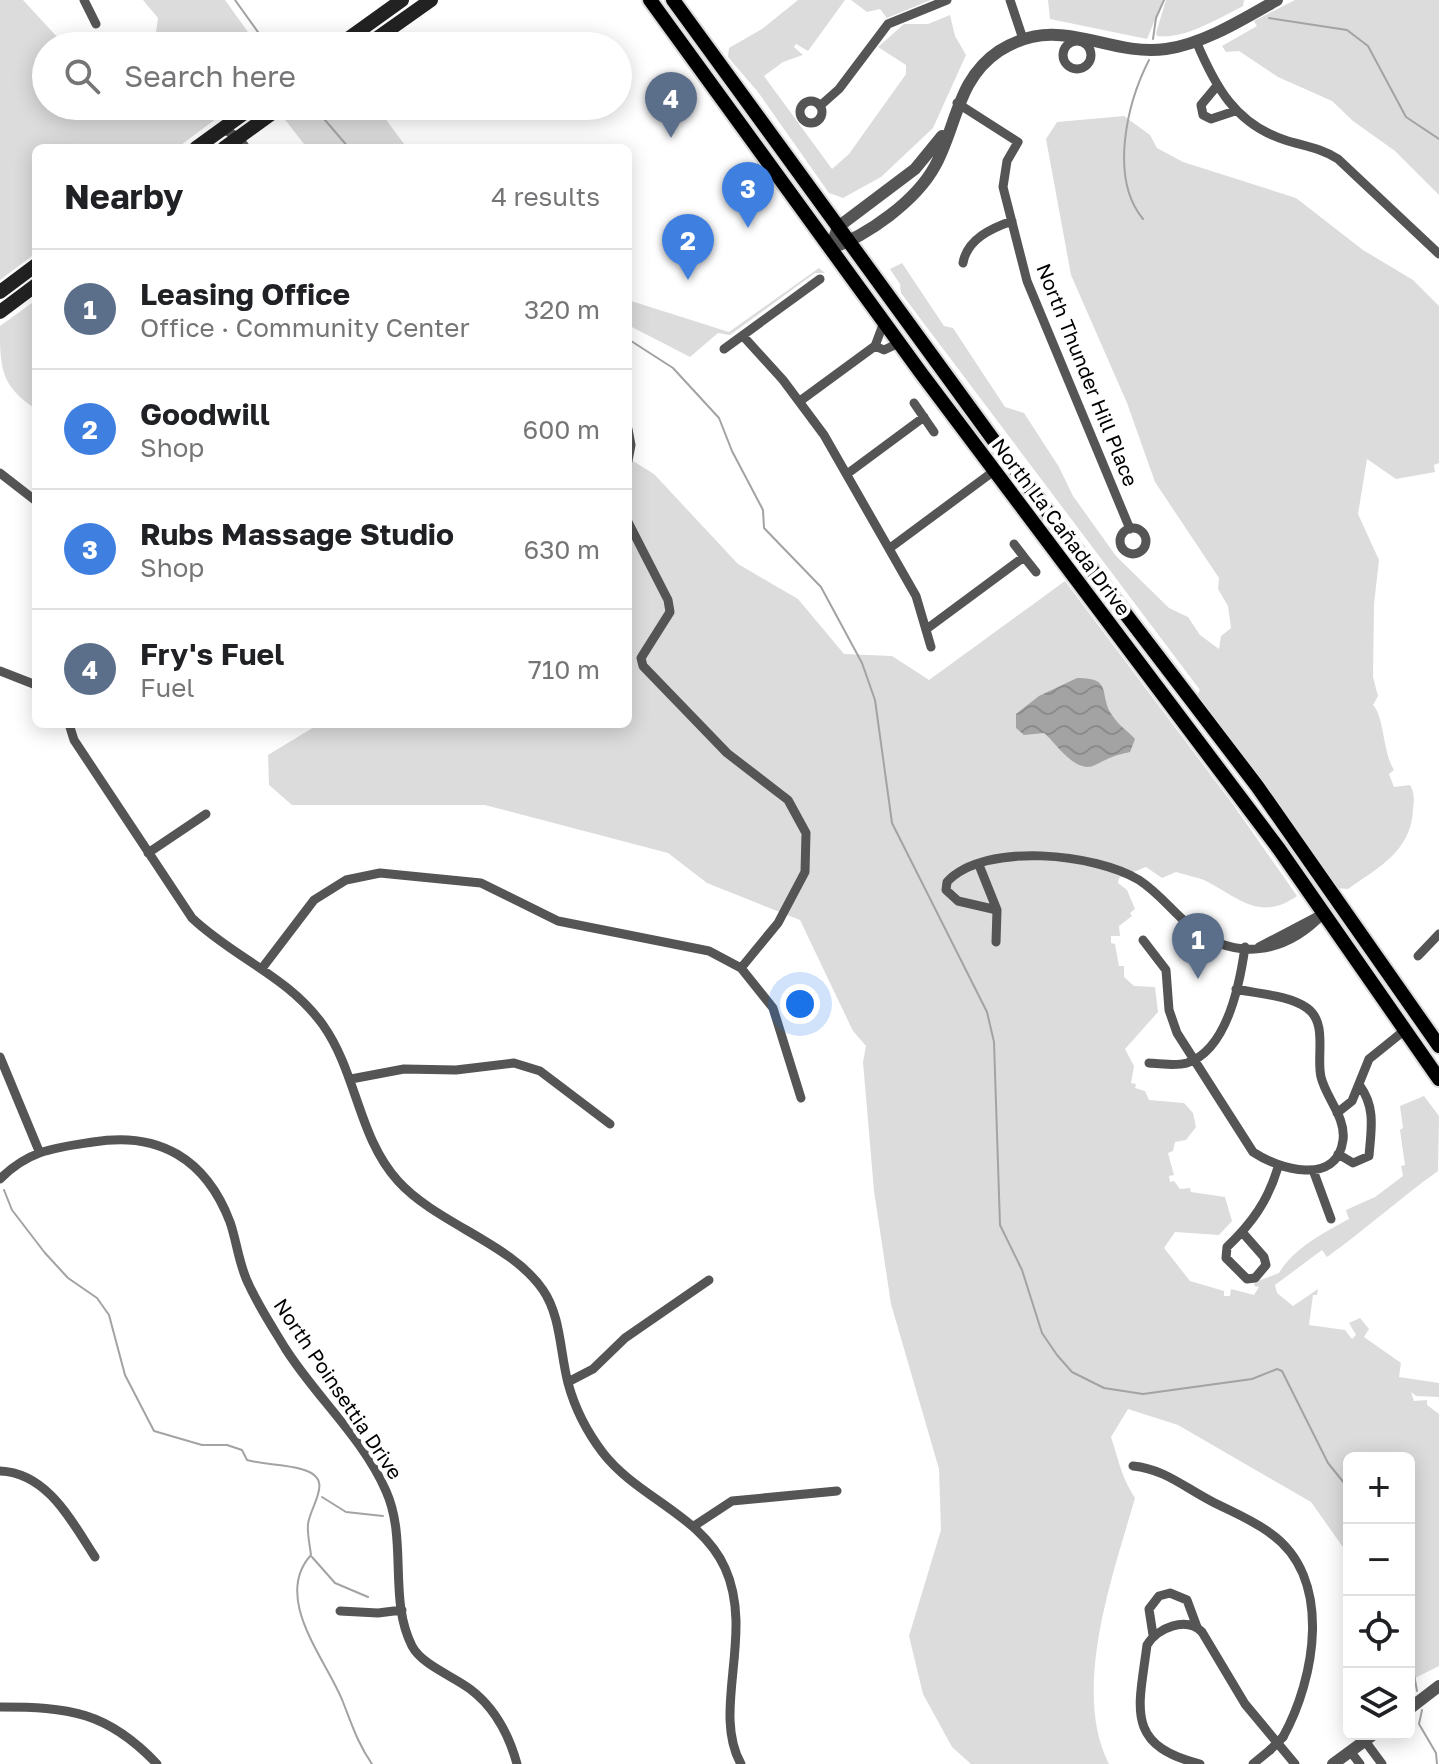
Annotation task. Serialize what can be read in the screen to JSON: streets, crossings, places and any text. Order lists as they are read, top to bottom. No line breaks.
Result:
{"streets":{"main road":["North La Cañada Drive"],"street":["North Thunder Hill Place","North Poinsettia Drive"]},"page":{"search":"Search here","pins":["4","3","2","1"],"heading":["Nearby","4 results"],"list":[{"mark":"1","name":"Leasing Office","note":"Office · Community Center","value":"320 m"},{"mark":"2","name":"Goodwill","note":"Shop","value":"600 m"},{"mark":"3","name":"Rubs Massage Studio","note":"Shop","value":"630 m"},{"mark":"4","name":"Fry's Fuel","note":"Fuel","value":"710 m"}],"map_buttons":["+","−"]}}
